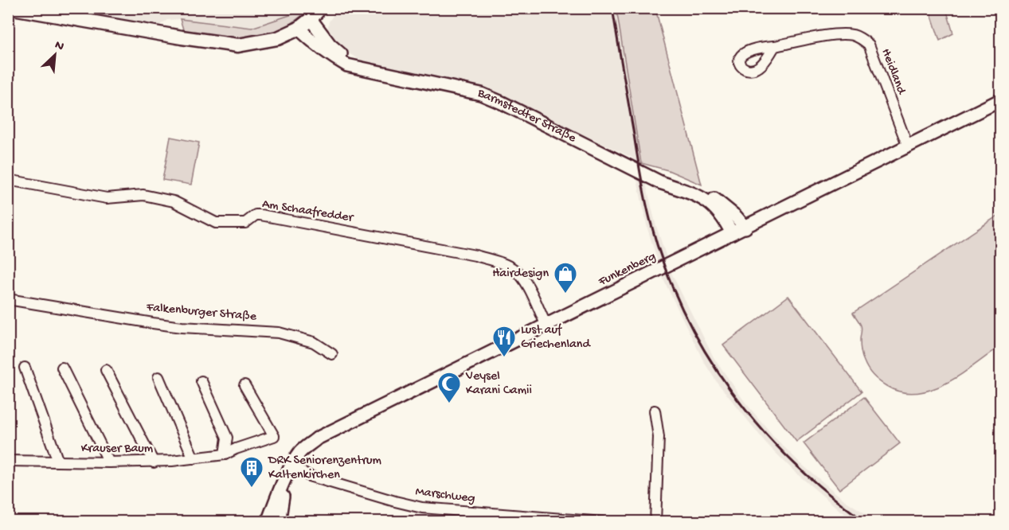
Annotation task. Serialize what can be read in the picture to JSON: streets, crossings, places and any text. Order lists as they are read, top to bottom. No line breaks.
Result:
{"streets":{"street":["Heidland","Barmstedter Straße","Am Schaafredder","Funkenberg","Falkenburger Straße","Krauser Baum","Marschweg"]},"crossings":[["Heidland","Funkenberg"],["Barmstedter Straße","Funkenberg"],["Am Schaafredder","Funkenberg"],["Funkenberg","Marschweg"]],"places":{"shop":["Hairdesign"],"restaurant":["Lust auf Griechenland"],"mosque":["Veysel Karani Camii"],"building":["DRK Seniorenzentrum Kaltenkirchen"]},"north":"top right"}
